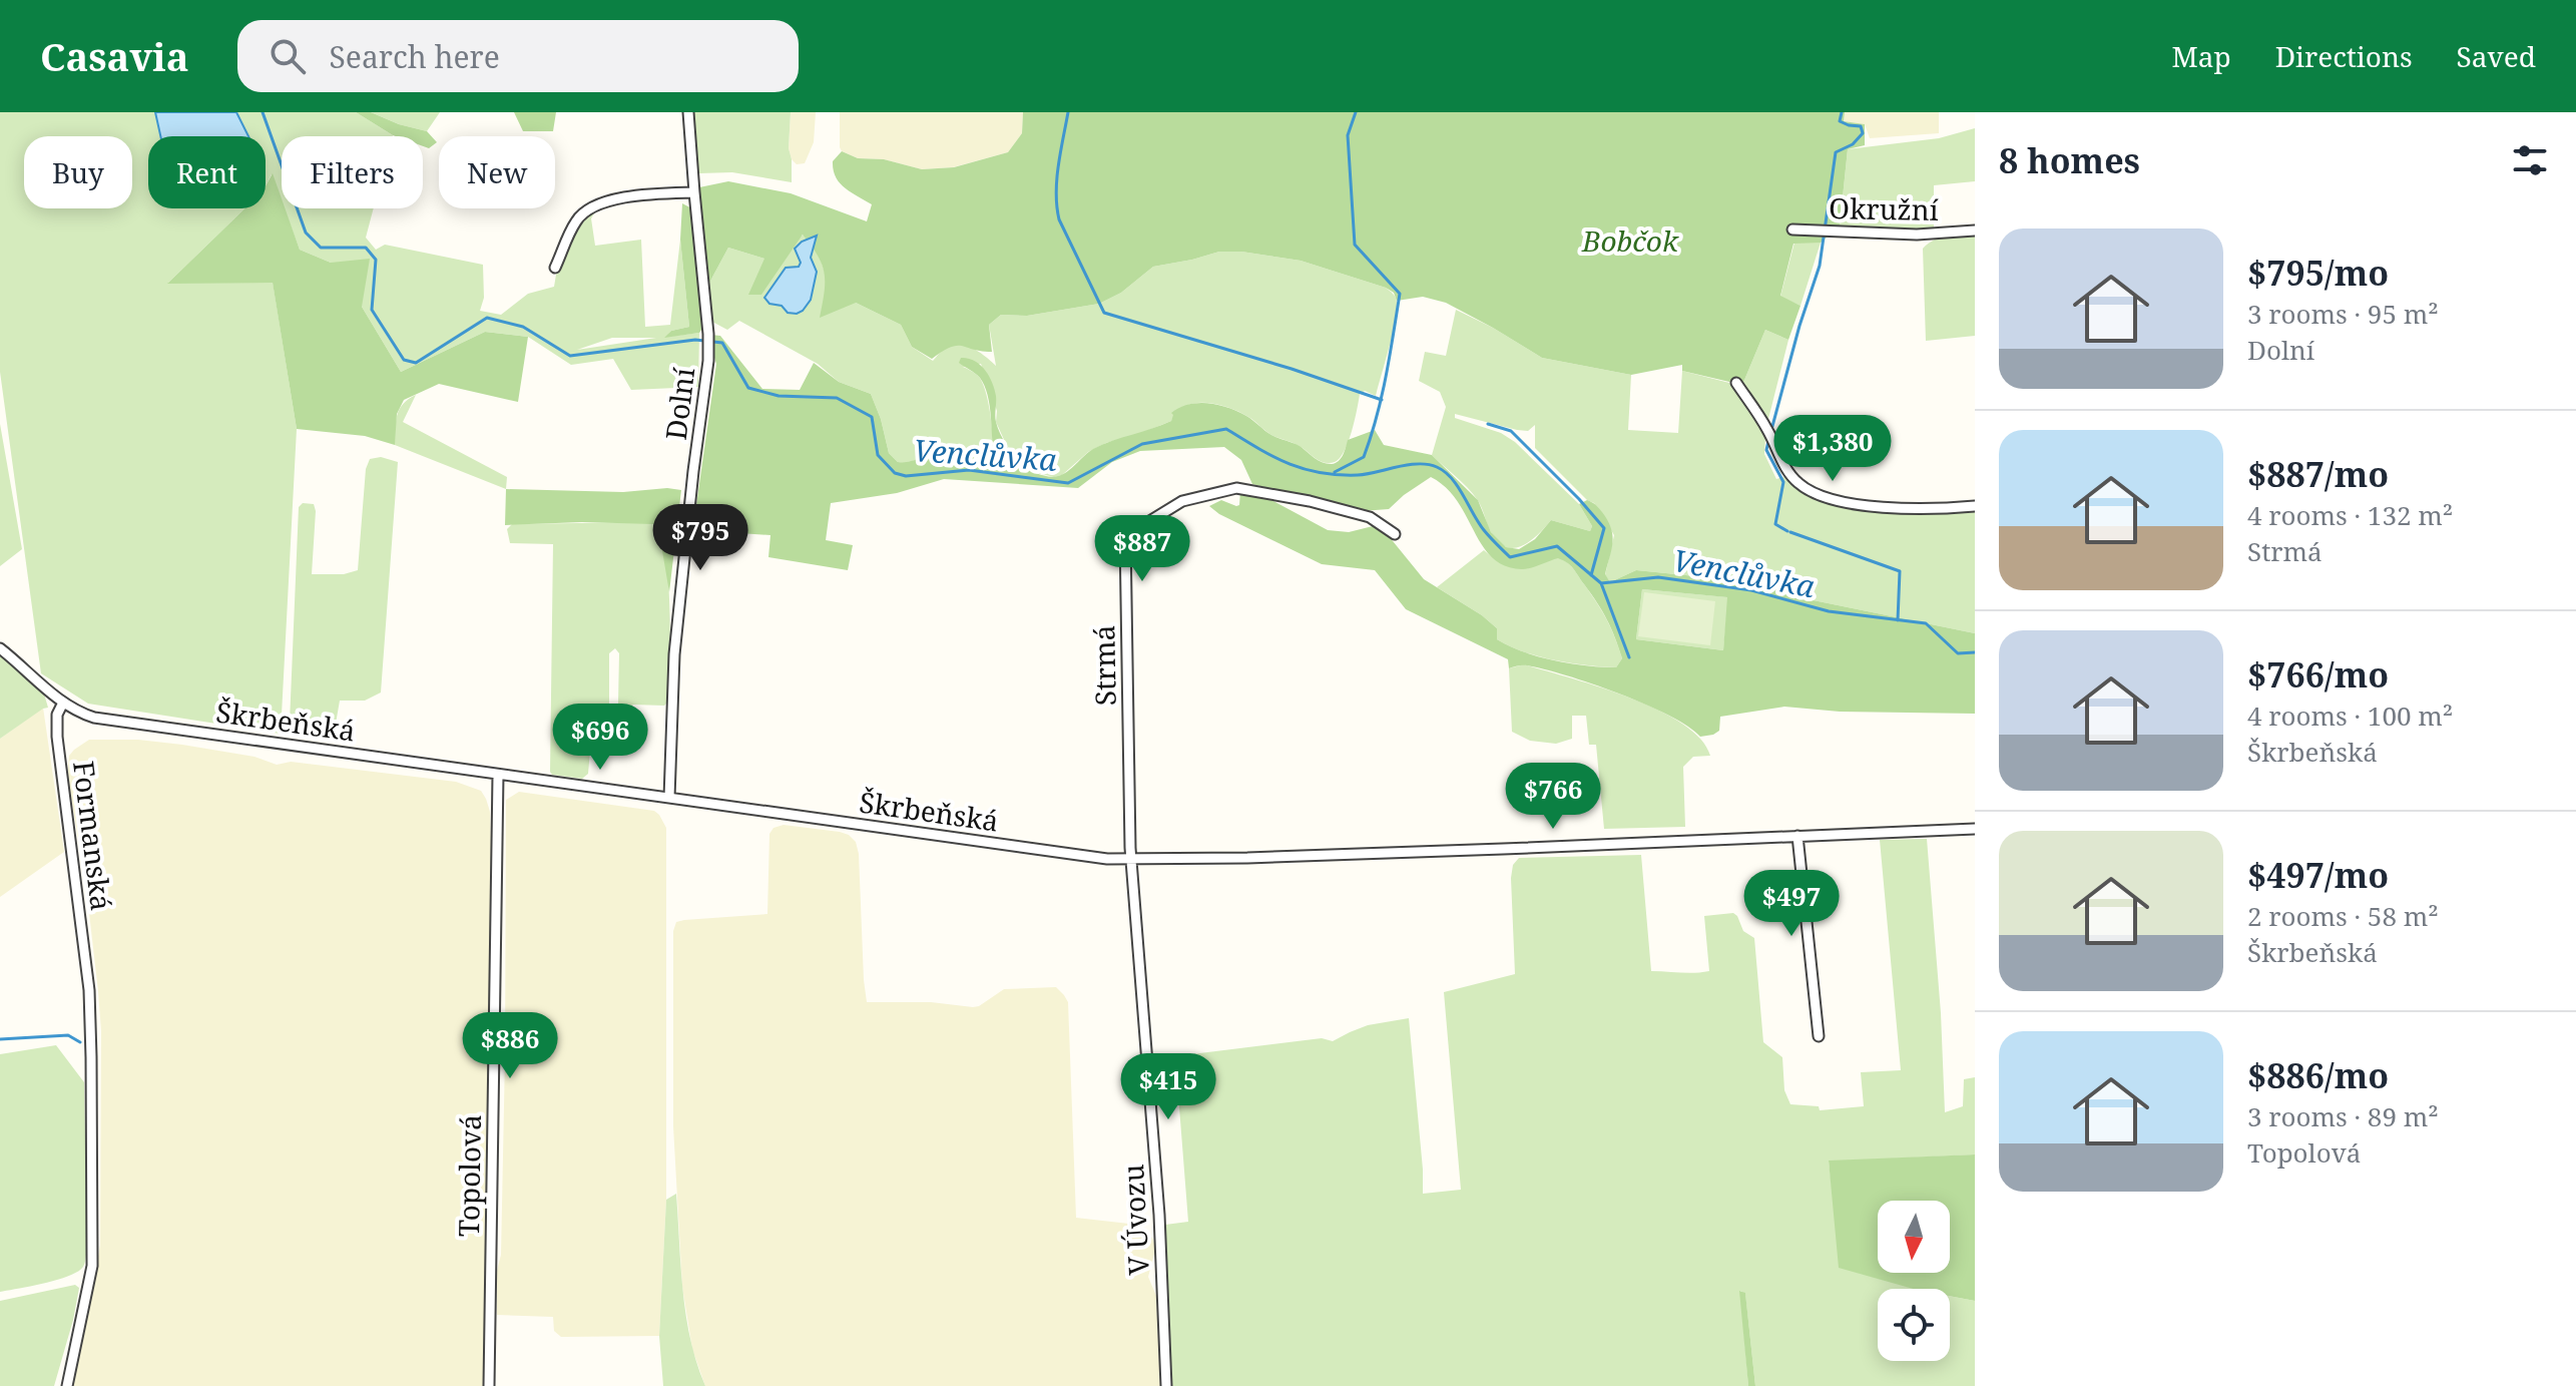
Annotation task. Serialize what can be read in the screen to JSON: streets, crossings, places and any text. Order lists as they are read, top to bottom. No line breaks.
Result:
{"streets":{"street":["Okružní","Dolní","Strmá","Škrbeňská","Formanská","Topolová","V Úvozu"]},"crossings":[["Dolní","Škrbeňská"],["Strmá","Škrbeňská"],["Strmá","V Úvozu"],["Škrbeňská","Formanská"],["Škrbeňská","Topolová"],["Škrbeňská","V Úvozu"]],"water":["Venclůvka"],"parks":["Bobčok"],"north":"bottom","page":{"header":"Casavia","search":"Search here","nav":["Map","Directions","Saved"],"heading":"8 homes","chip":["Buy","Rent","Filters","New"],"list":[{"name":"$795/mo","note":"3 rooms · 95 m² · Dolní"},{"name":"$887/mo","note":"4 rooms · 132 m² · Strmá"},{"name":"$766/mo","note":"4 rooms · 100 m² · Škrbeňská"},{"name":"$497/mo","note":"2 rooms · 58 m² · Škrbeňská"},{"name":"$886/mo","note":"3 rooms · 89 m² · Topolová"}],"price":["$1,380","$795","$887","$696","$766","$497","$886","$415"]}}
